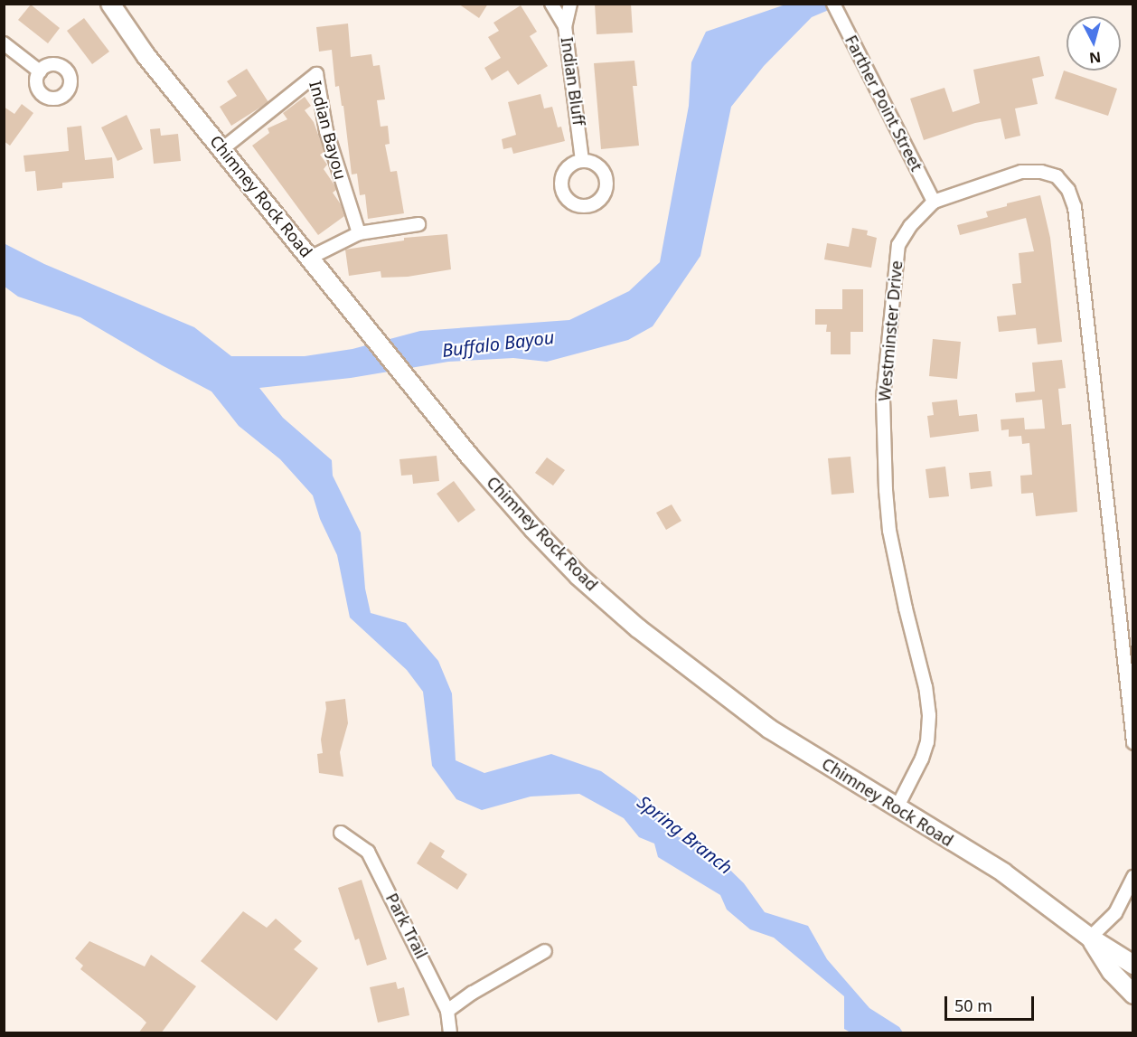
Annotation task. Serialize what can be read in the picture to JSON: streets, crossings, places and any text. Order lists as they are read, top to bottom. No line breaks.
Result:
{"streets":{"main road":["Chimney Rock Road"],"street":["Indian Bluff","Farther Point Street","Indian Bayou","Westminster Drive","Park Trail"]},"crossings":[["Farther Point Street","Westminster Drive"],["Indian Bayou","Chimney Rock Road"],["Chimney Rock Road","Westminster Drive"]],"water":["Buffalo Bayou","Spring Branch"],"scale_bar":"50 m","north":"bottom"}
